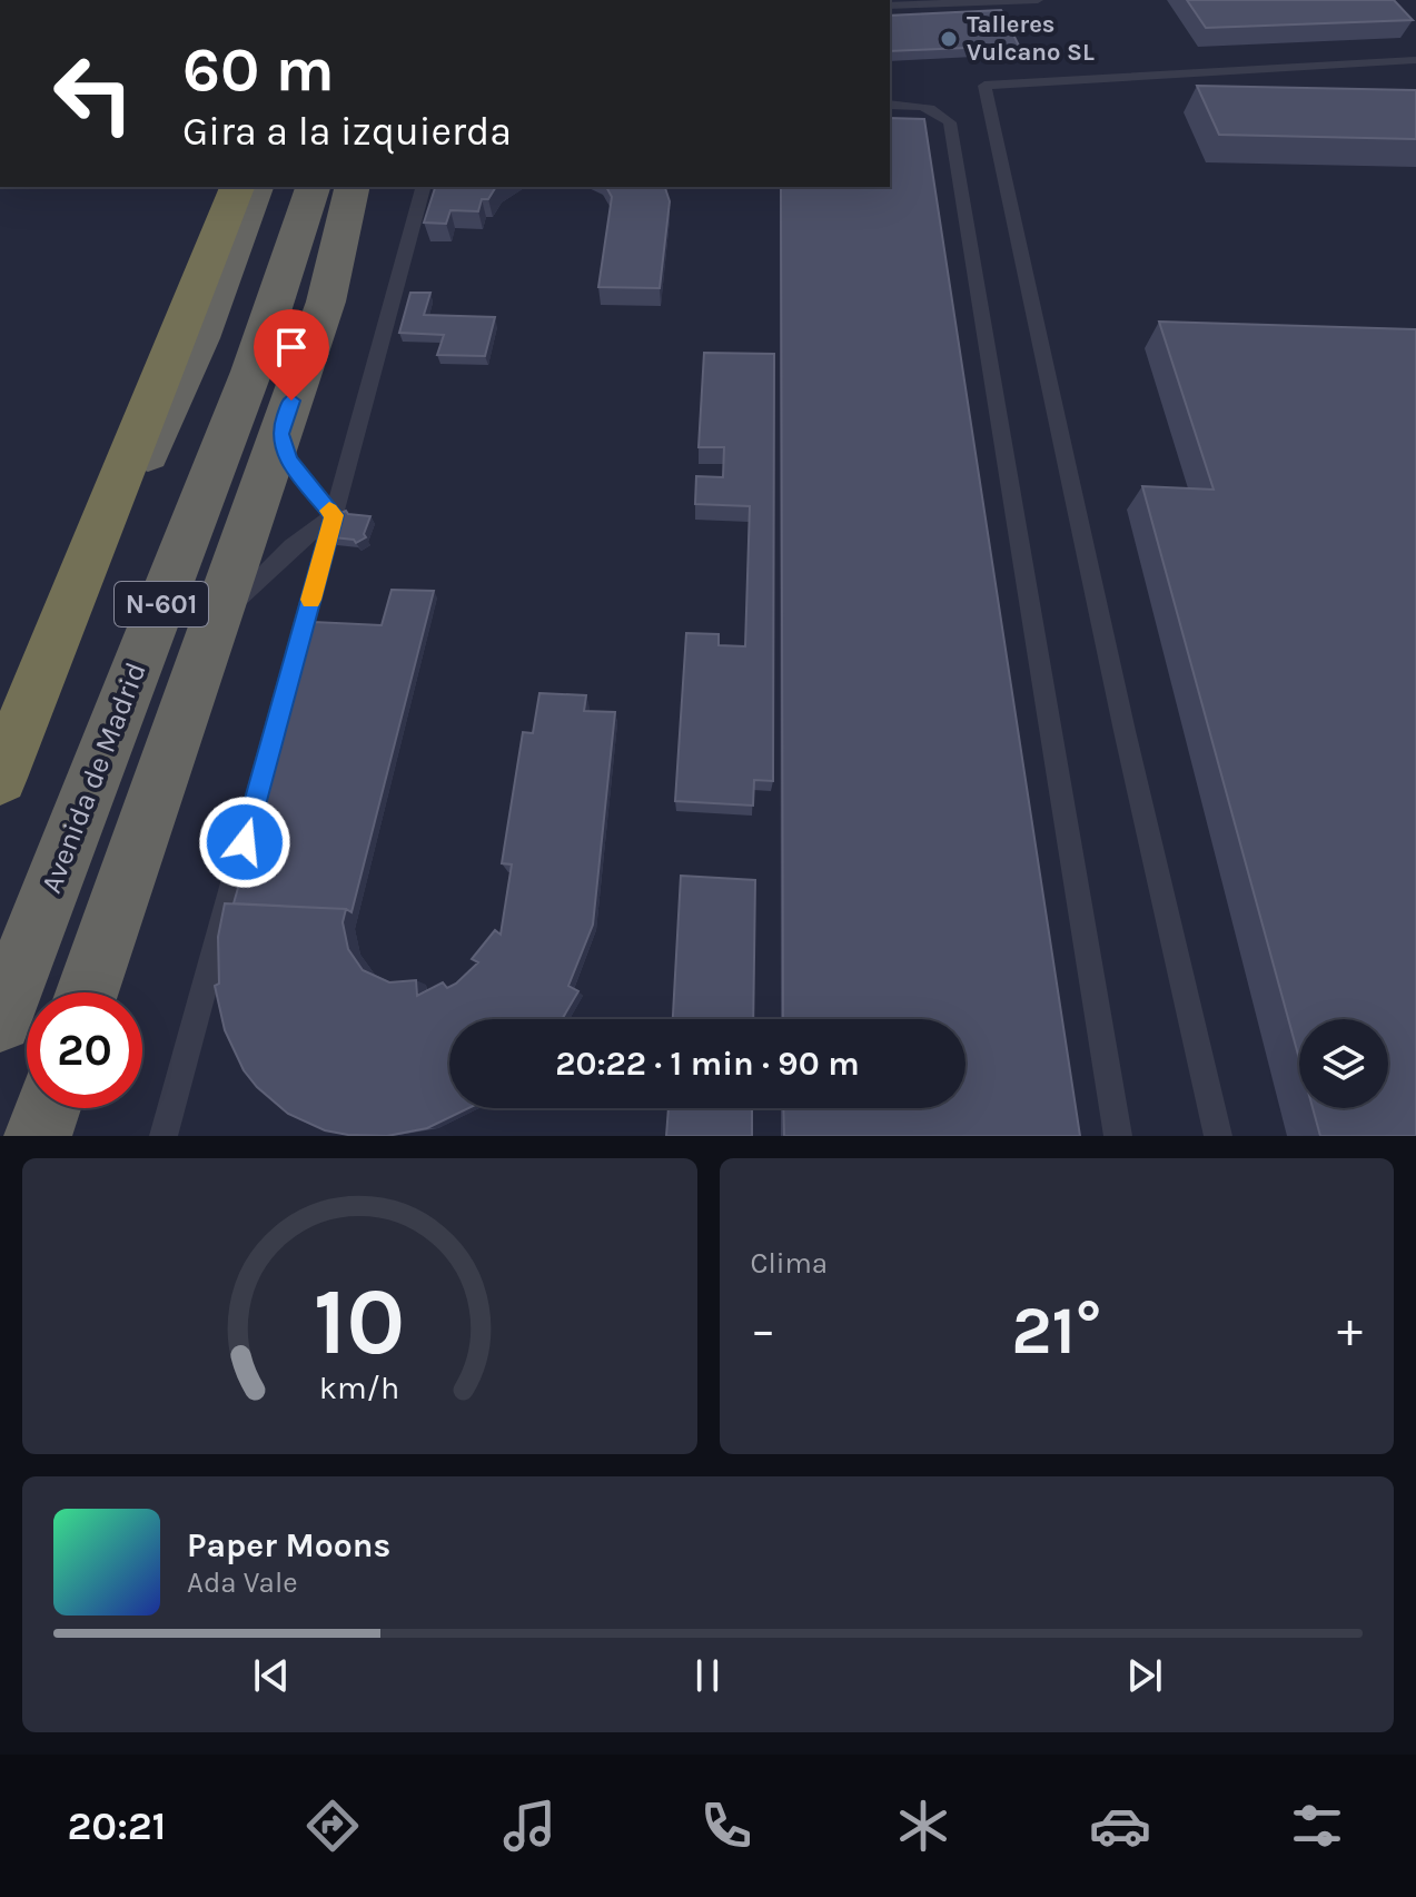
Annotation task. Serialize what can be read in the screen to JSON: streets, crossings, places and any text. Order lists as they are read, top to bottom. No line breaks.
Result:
{"streets":{"highway":["N-601","Avenida de Madrid"]},"places":["Talleres Vulcano SL"],"page":{"turn":["60 m","Gira a la izquierda"],"limit":"20","trip":"20:22 · 1 min · 90 m","tile":"Clima","heat":["−","21°","+"],"song":["Paper Moons","Ada Vale"],"tabs":"20:21","gauge":["10","km/h"]}}
